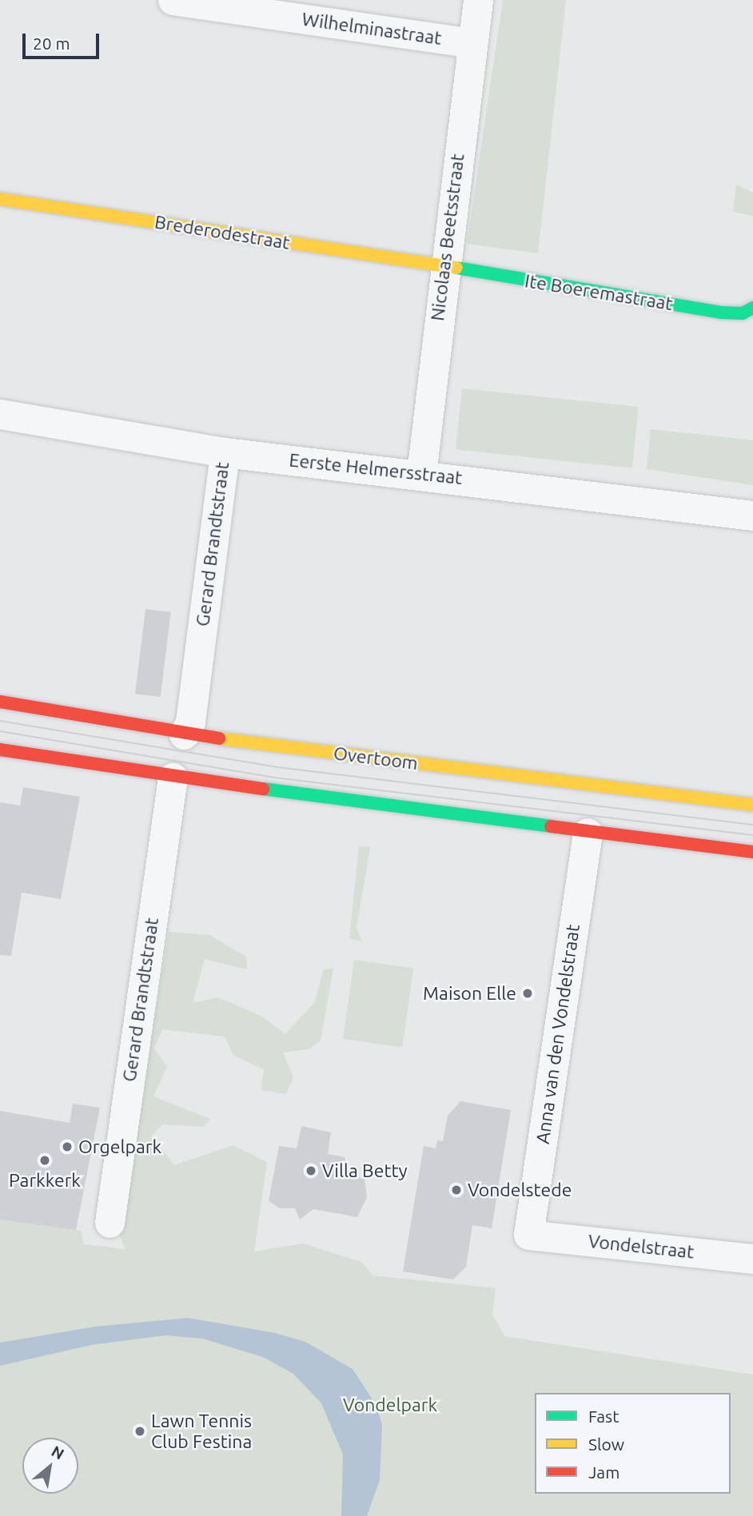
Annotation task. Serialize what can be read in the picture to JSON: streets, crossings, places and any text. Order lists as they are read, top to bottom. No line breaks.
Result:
{"streets":{"main road":["Brederodestraat","Ite Boeremastraat","Overtoom"],"street":["Wilhelminastraat","Nicolaas Beetsstraat","Eerste Helmersstraat","Gerard Brandtstraat","Anna van den Vondelstraat","Vondelstraat"]},"crossings":[["Wilhelminastraat","Nicolaas Beetsstraat"],["Brederodestraat","Nicolaas Beetsstraat"],["Brederodestraat","Ite Boeremastraat"],["Nicolaas Beetsstraat","Ite Boeremastraat"],["Nicolaas Beetsstraat","Eerste Helmersstraat"],["Eerste Helmersstraat","Gerard Brandtstraat"],["Gerard Brandtstraat","Overtoom"],["Anna van den Vondelstraat","Vondelstraat"]],"parks":["Vondelpark"],"places":["Maison Elle","Orgelpark","Parkkerk","Villa Betty","Vondelstede","Lawn Tennis Club Festina"],"legend":["Fast","Slow","Jam"],"scale_bar":"20 m","north":"top right"}
